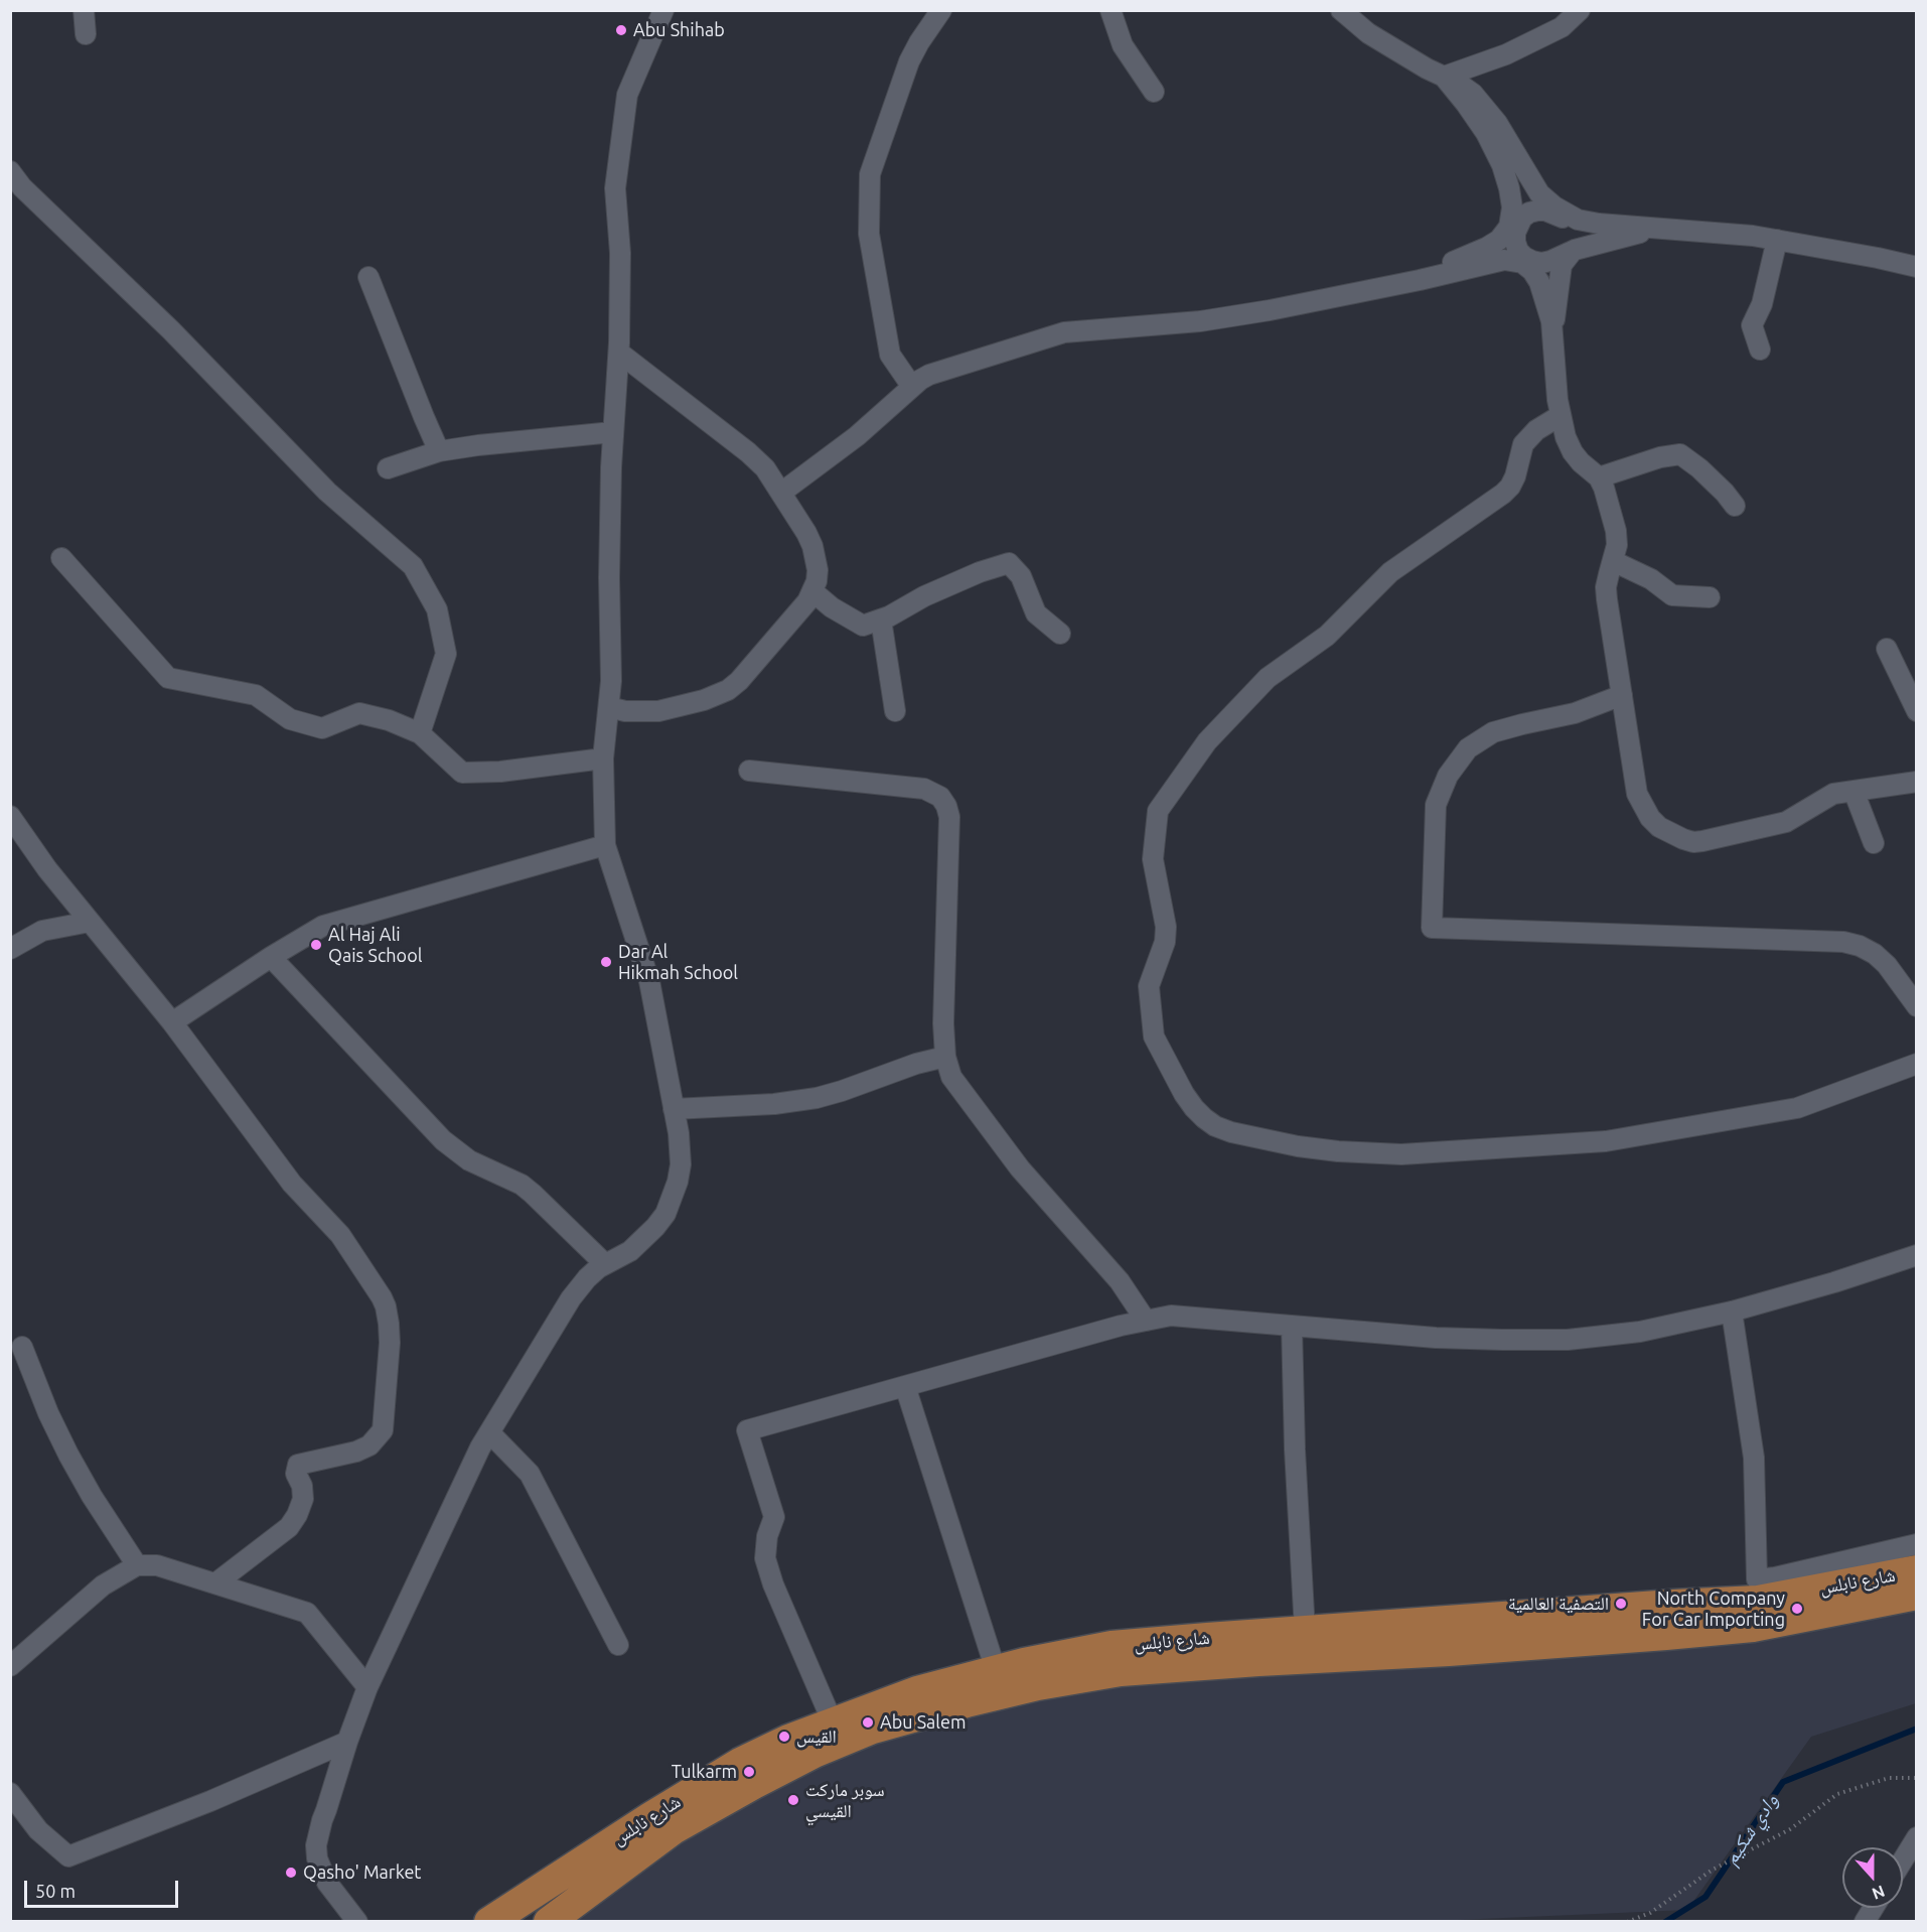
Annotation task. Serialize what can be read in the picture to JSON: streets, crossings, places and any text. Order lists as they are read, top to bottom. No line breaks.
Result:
{"streets":{"main road":["شارع نابلس"]},"water":["وادي شكيم"],"places":["Abu Shihab","Al Haj Ali Qais School","Dar Al Hikmah School","التصفية العالمية","North Company For Car Importing","Abu Salem","القيس","Tulkarm","سوبر ماركت القيسي","Qasho' Market"],"scale_bar":"50 m","north":"bottom"}
